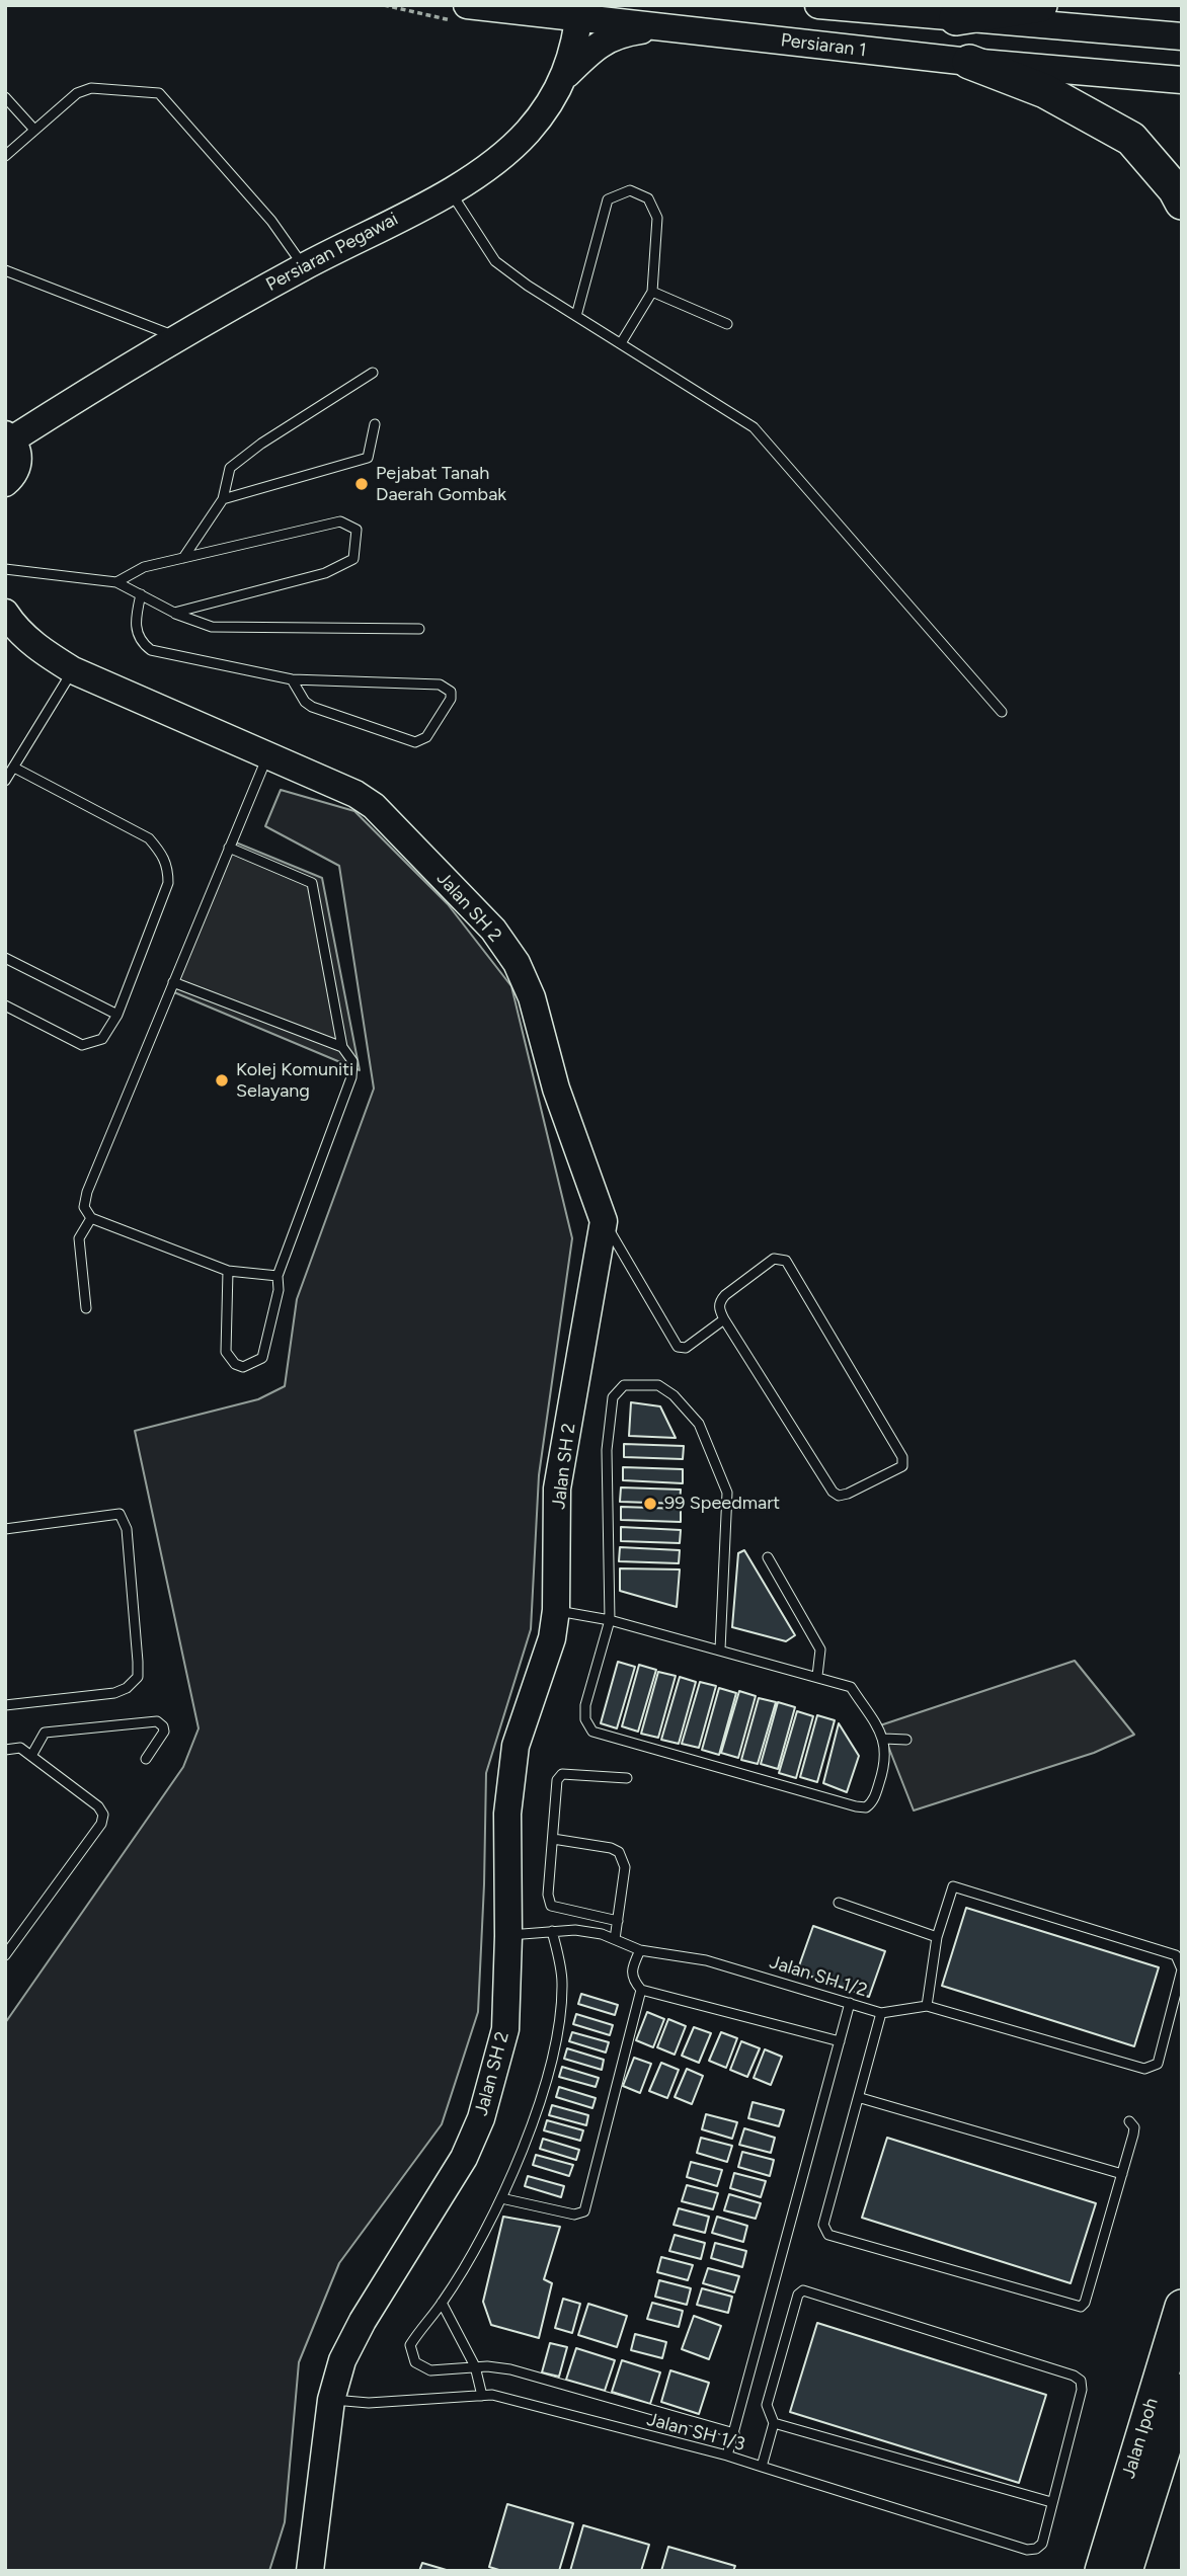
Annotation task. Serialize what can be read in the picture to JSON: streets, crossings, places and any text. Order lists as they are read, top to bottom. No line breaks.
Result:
{"streets":{"highway":["Jalan Ipoh"],"street":["Persiaran 1","Persiaran Pegawai","Jalan SH 2"],"lane":["Jalan SH 1/2","Jalan SH 1/3"]},"crossings":[["Persiaran 1","Persiaran Pegawai"],["Jalan SH 2","Jalan SH 1/2"],["Jalan SH 2","Jalan SH 1/3"]],"places":["Pejabat Tanah Daerah Gombak","Kolej Komuniti Selayang","99 Speedmart"]}
